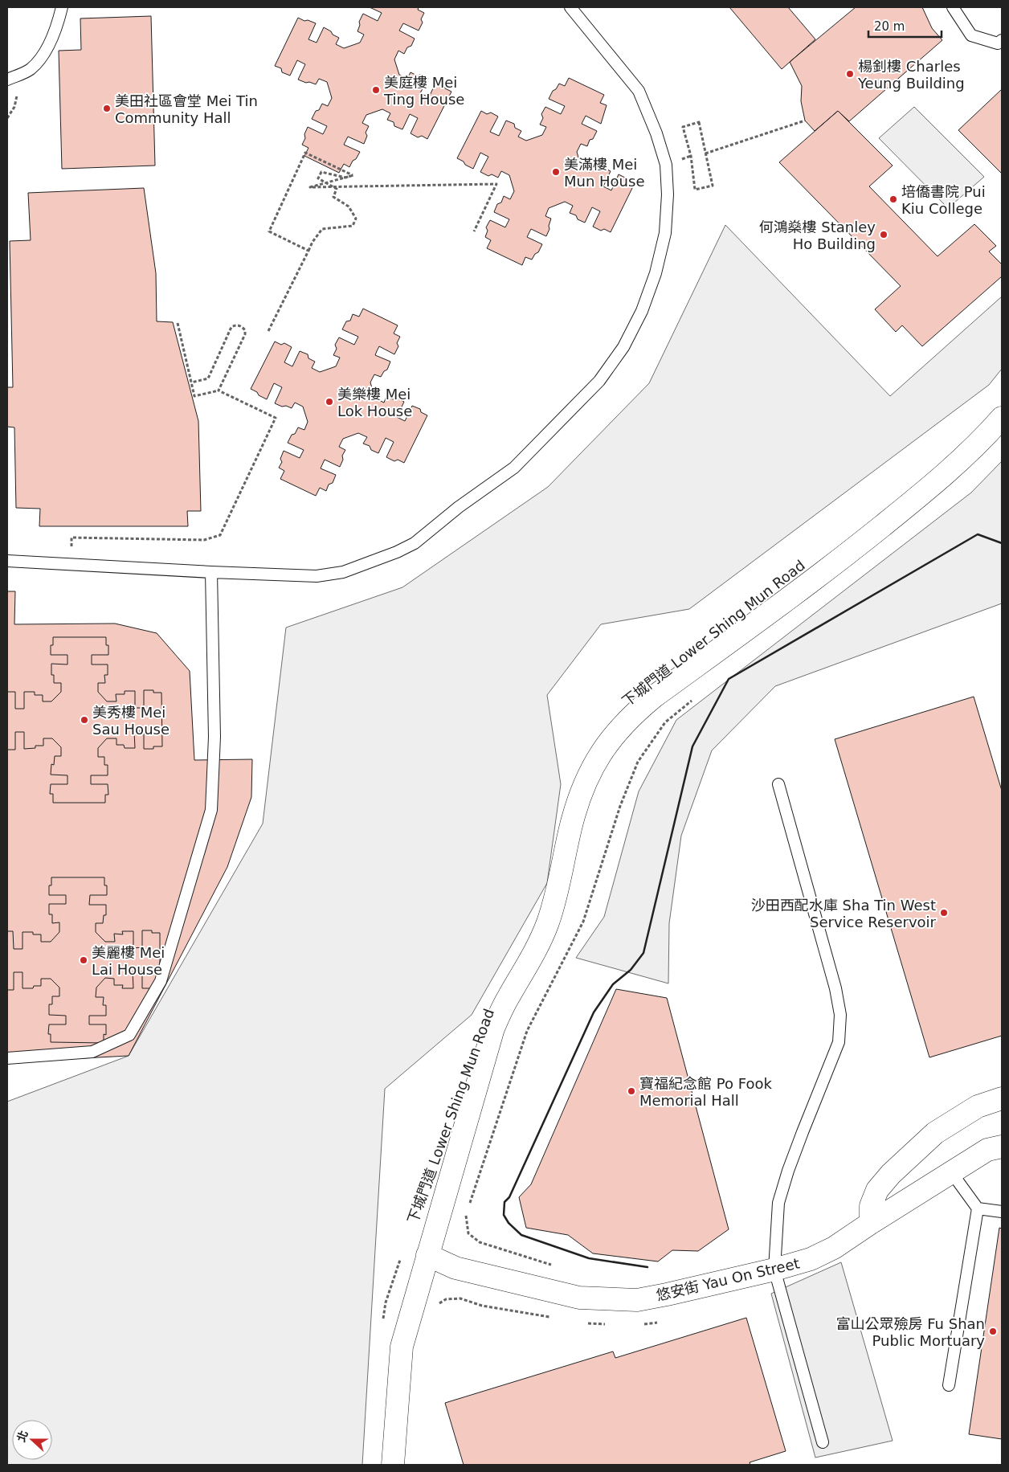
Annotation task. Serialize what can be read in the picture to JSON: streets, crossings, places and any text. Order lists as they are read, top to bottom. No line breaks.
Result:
{"streets":{"street":["下城門道 Lower Shing Mun Road","悠安街 Yau On Street"]},"crossings":[["下城門道 Lower Shing Mun Road","悠安街 Yau On Street"]],"places":["楊釗樓 Charles Yeung Building","美庭樓 Mei Ting House","美田社區會堂 Mei Tin Community Hall","美滿樓 Mei Mun House","培僑書院 Pui Kiu College","何鴻燊樓 Stanley Ho Building","美樂樓 Mei Lok House","美秀樓 Mei Sau House","沙田西配水庫 Sha Tin West Service Reservoir","美麗樓 Mei Lai House","寶福紀念館 Po Fook Memorial Hall","富山公眾殮房 Fu Shan Public Mortuary"],"scale_bar":"20 m","north":"left"}
